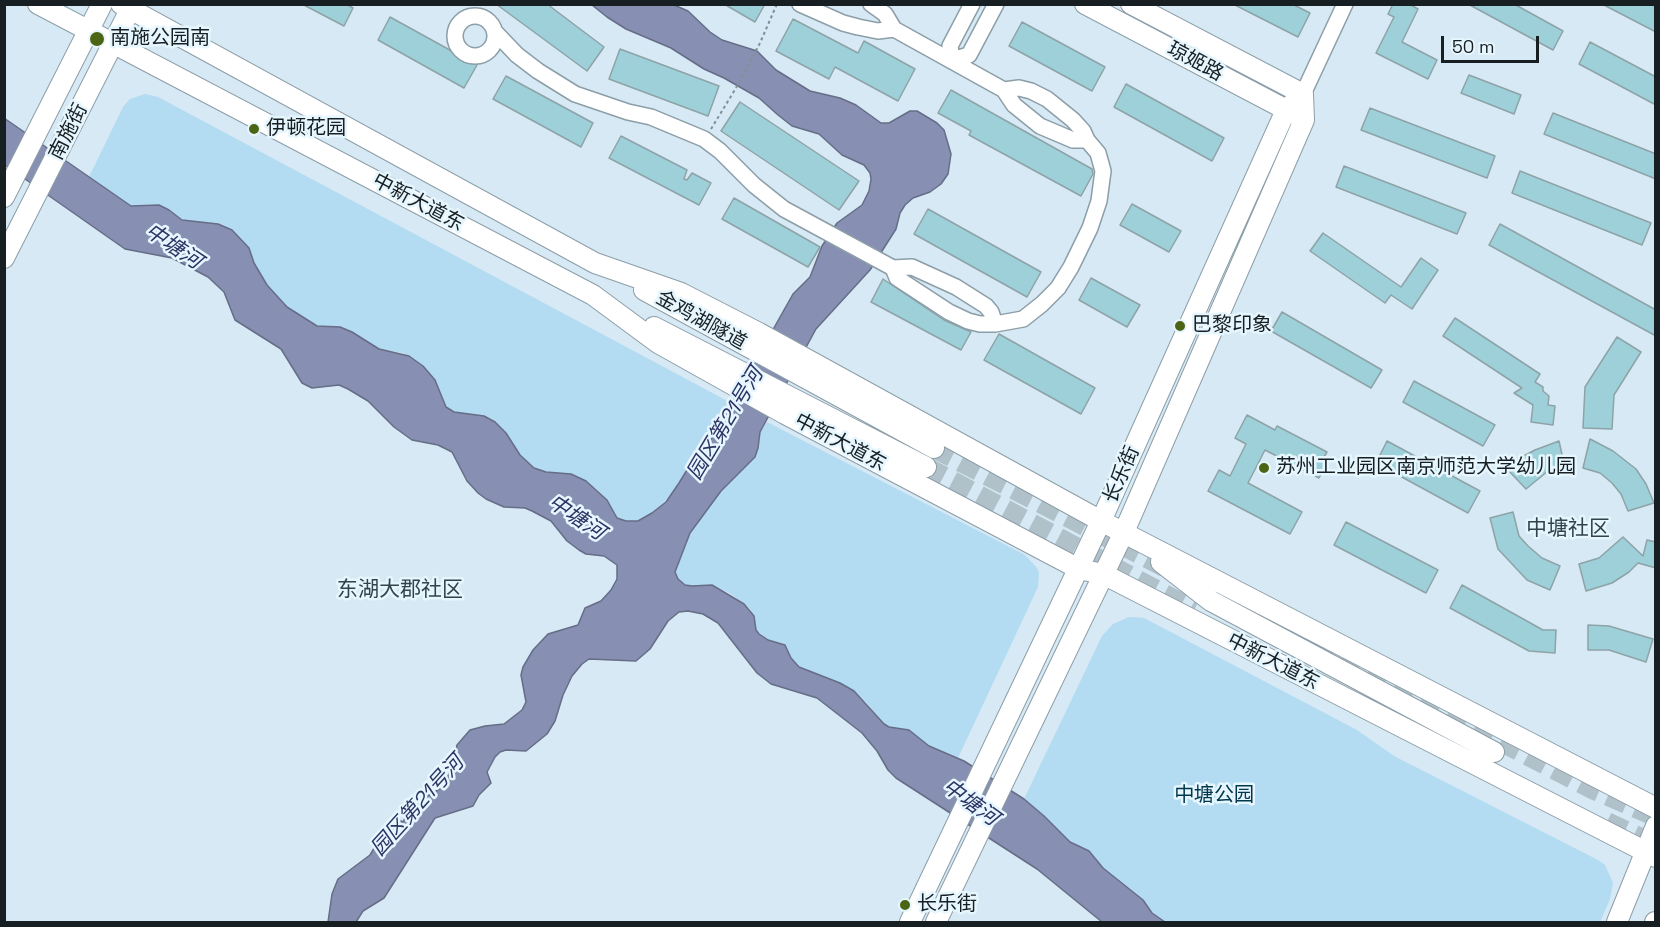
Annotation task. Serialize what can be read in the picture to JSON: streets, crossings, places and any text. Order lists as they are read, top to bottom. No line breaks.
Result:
{"streets":{"main road":["琼姬路","南施街","中新大道东","金鸡湖隧道","长乐街"]},"crossings":[["琼姬路","长乐街"],["南施街","中新大道东"],["中新大道东","金鸡湖隧道"],["中新大道东","长乐街"]],"districts":["中塘社区","东湖大郡社区"],"water":["中塘河","园区第21号河"],"parks":["中塘公园"],"places":["南施公园南","伊顿花园","巴黎印象","苏州工业园区南京师范大学幼儿园","长乐街"],"scale_bar":"50 m"}
